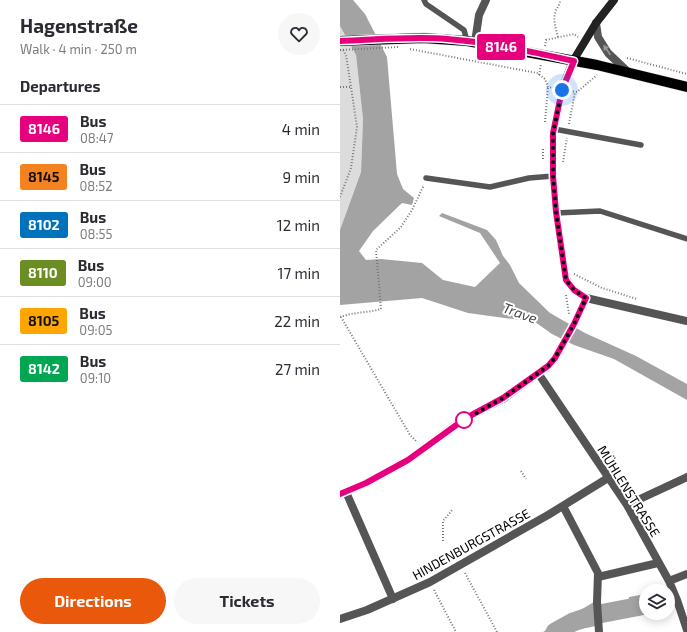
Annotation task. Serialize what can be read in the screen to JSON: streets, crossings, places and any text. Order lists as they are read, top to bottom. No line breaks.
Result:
{"streets":{"street":["MÜHLENSTRASSE","HINDENBURGSTRASSE"]},"crossings":[["MÜHLENSTRASSE","HINDENBURGSTRASSE"]],"water":["Trave"],"lines":["bus line 8146"],"page":{"heading":[["Hagenstraße","Walk · 4 min · 250 m"],"Departures"],"on_map":"8146","list":[{"mark":"8146","name":"Bus","note":"08:47","value":"4 min"},{"mark":"8145","name":"Bus","note":"08:52","value":"9 min"},{"mark":"8102","name":"Bus","note":"08:55","value":"12 min"},{"mark":"8110","name":"Bus","note":"09:00","value":"17 min"},{"mark":"8105","name":"Bus","note":"09:05","value":"22 min"},{"mark":"8142","name":"Bus","note":"09:10","value":"27 min"}],"buttons":["Directions","Tickets"]}}
